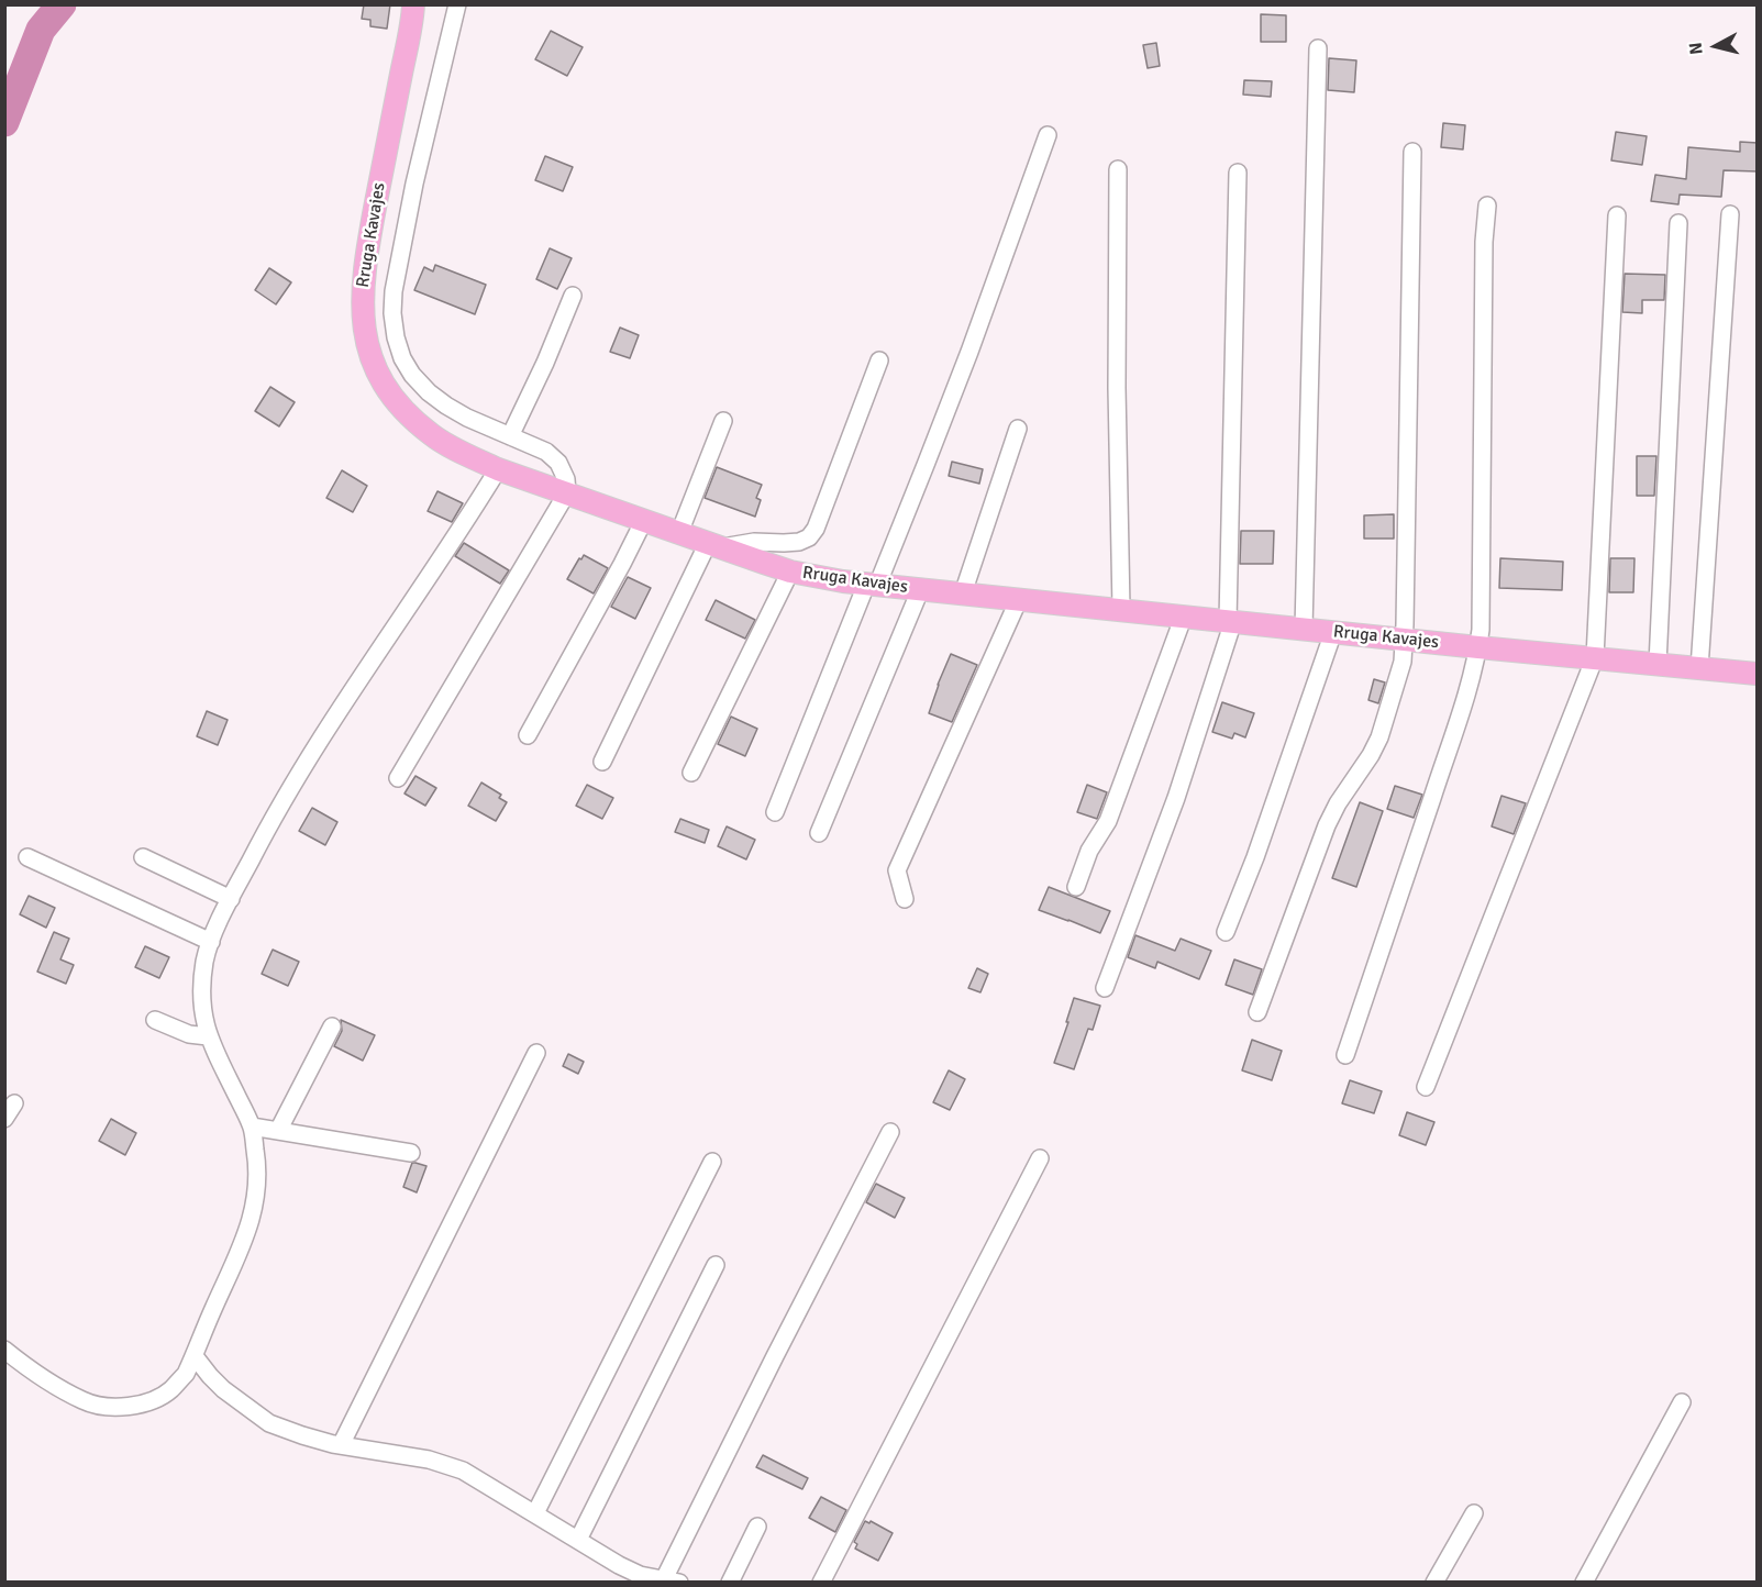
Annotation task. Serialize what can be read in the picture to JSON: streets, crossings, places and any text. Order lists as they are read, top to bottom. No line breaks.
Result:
{"streets":{"main road":["Rruga Kavajes"]},"north":"left"}
